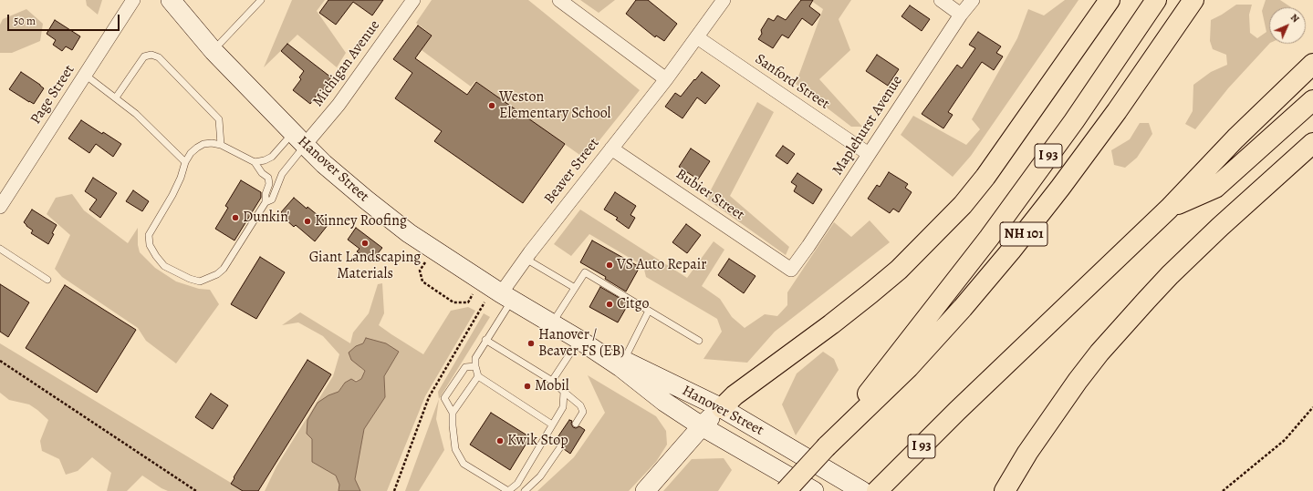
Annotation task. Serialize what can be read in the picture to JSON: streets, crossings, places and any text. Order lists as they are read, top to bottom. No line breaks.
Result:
{"streets":{"highway":["I 93","NH 101"],"main road":["Hanover Street"],"street":["Michigan Avenue","Sanford Street","Page Street","Maplehurst Avenue","Beaver Street","Bubier Street"]},"crossings":[["Michigan Avenue","Hanover Street"],["Sanford Street","Maplehurst Avenue"],["Sanford Street","Beaver Street"],["Maplehurst Avenue","Bubier Street"],["I 93","NH 101"],["Hanover Street","Beaver Street"],["Beaver Street","Bubier Street"]],"places":["Weston Elementary School","Dunkin'","Kinney Roofing","Giant Landscaping Materials","VS Auto Repair","Citgo","Hanover / Beaver FS (EB)","Mobil","Kwik Stop"],"scale_bar":"50 m","north":"top right"}
